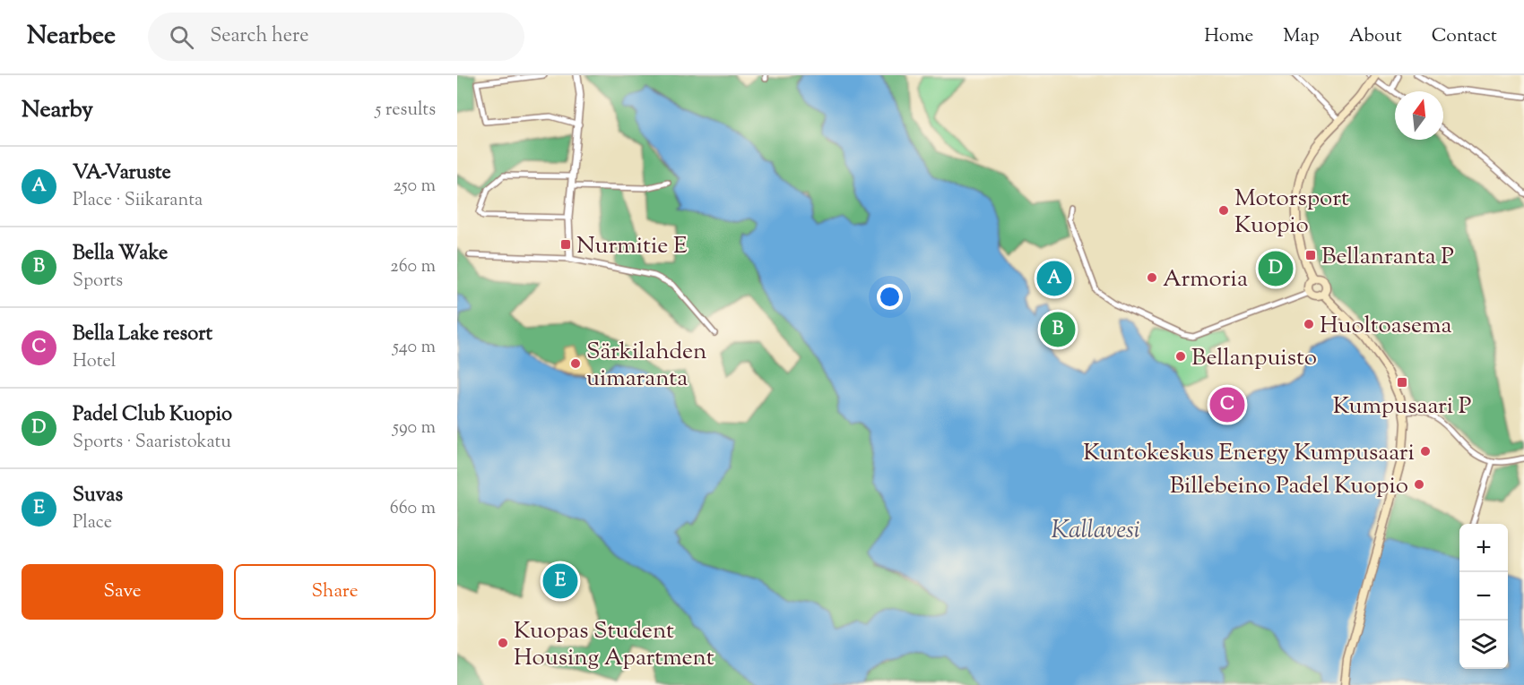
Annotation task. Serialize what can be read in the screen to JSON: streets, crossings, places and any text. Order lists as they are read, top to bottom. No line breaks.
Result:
{"water":["Kallavesi"],"places":{"other":["Motorsport Kuopio","Armoria","Huoltoasema","Bellanpuisto","Särkilahden uimaranta","Kuntokeskus Energy Kumpusaari","Billebeino Padel Kuopio","Kuopas Student Housing Apartment"],"transit":["Nurmitie E","Bellanranta P","Kumpusaari P"]},"north":"top","page":{"header":"Nearbee","search":"Search here","nav":["Home","Map","About","Contact"],"heading":["Nearby","5 results"],"list":[{"mark":"A","name":"VA-Varuste","note":"Place · Siikaranta","value":"250 m"},{"mark":"B","name":"Bella Wake","note":"Sports","value":"260 m"},{"mark":"C","name":"Bella Lake resort","note":"Hotel","value":"540 m"},{"mark":"D","name":"Padel Club Kuopio","note":"Sports · Saaristokatu","value":"590 m"},{"mark":"E","name":"Suvas","note":"Place","value":"660 m"}],"pins":["D","A","B","C","E"],"map_buttons":["+","−"],"buttons":["Save","Share"]}}
